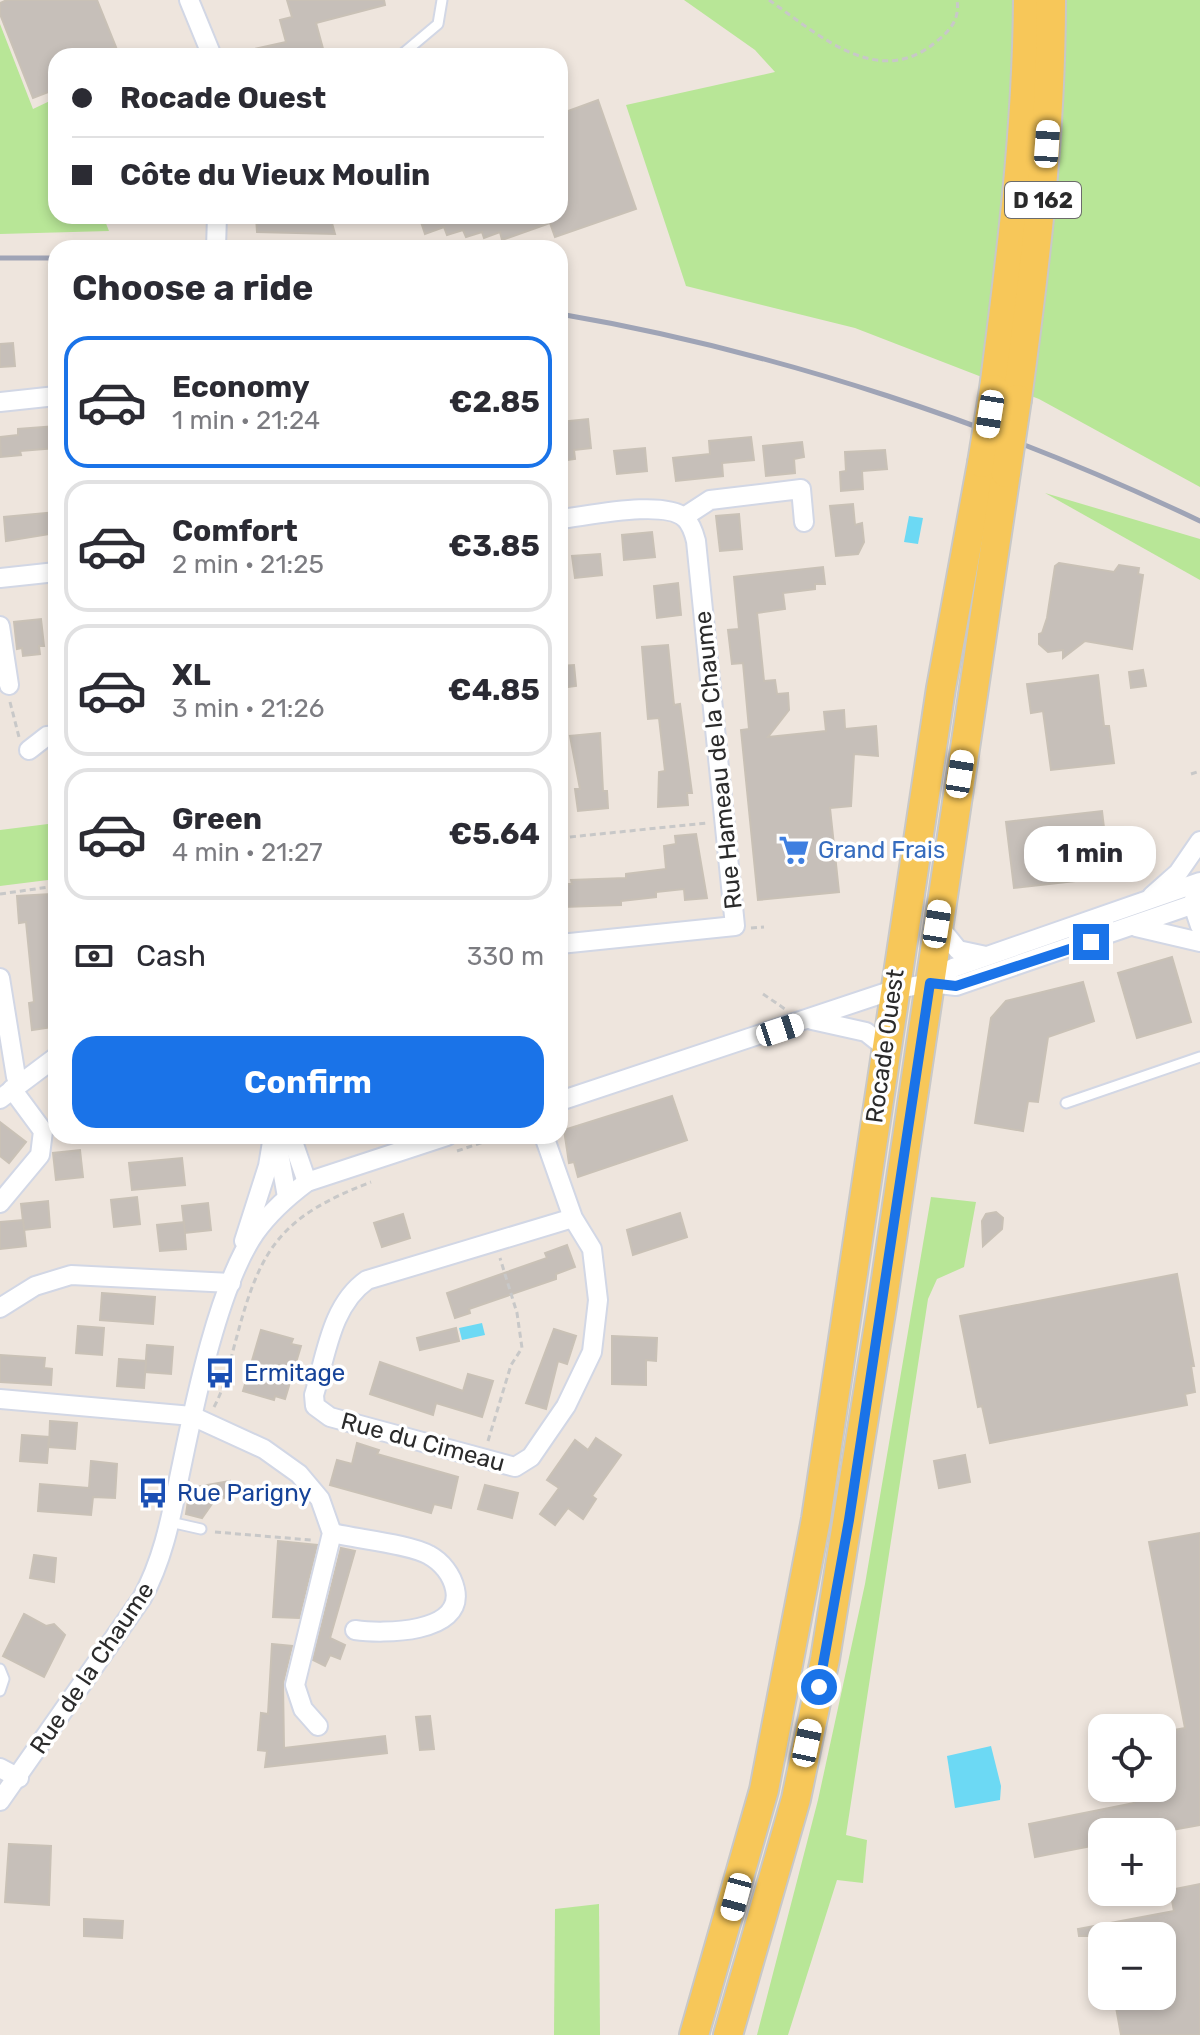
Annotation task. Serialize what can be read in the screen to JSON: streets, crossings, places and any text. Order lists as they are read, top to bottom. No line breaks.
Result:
{"streets":{"main road":["D 162","Rocade Ouest"],"street":["Rue Hameau de la Chaume","Rue du Cimeau","Rue de la Chaume"]},"places":{"supermarket":["Grand Frais"],"bus stop":["Ermitage","Rue Parigny"]},"page":{"banner":["Rocade Ouest","Côte du Vieux Moulin"],"heading":"Choose a ride","list":[{"name":"Economy","note":"1 min · 21:24","value":"€2.85"},{"name":"Comfort","note":"2 min · 21:25","value":"€3.85"},{"name":"XL","note":"3 min · 21:26","value":"€4.85"},{"name":"Green","note":"4 min · 21:27","value":"€5.64"}],"bubble":"1 min","pay":["Cash","330 m"],"buttons":"Confirm","map_buttons":["+","−"]}}
